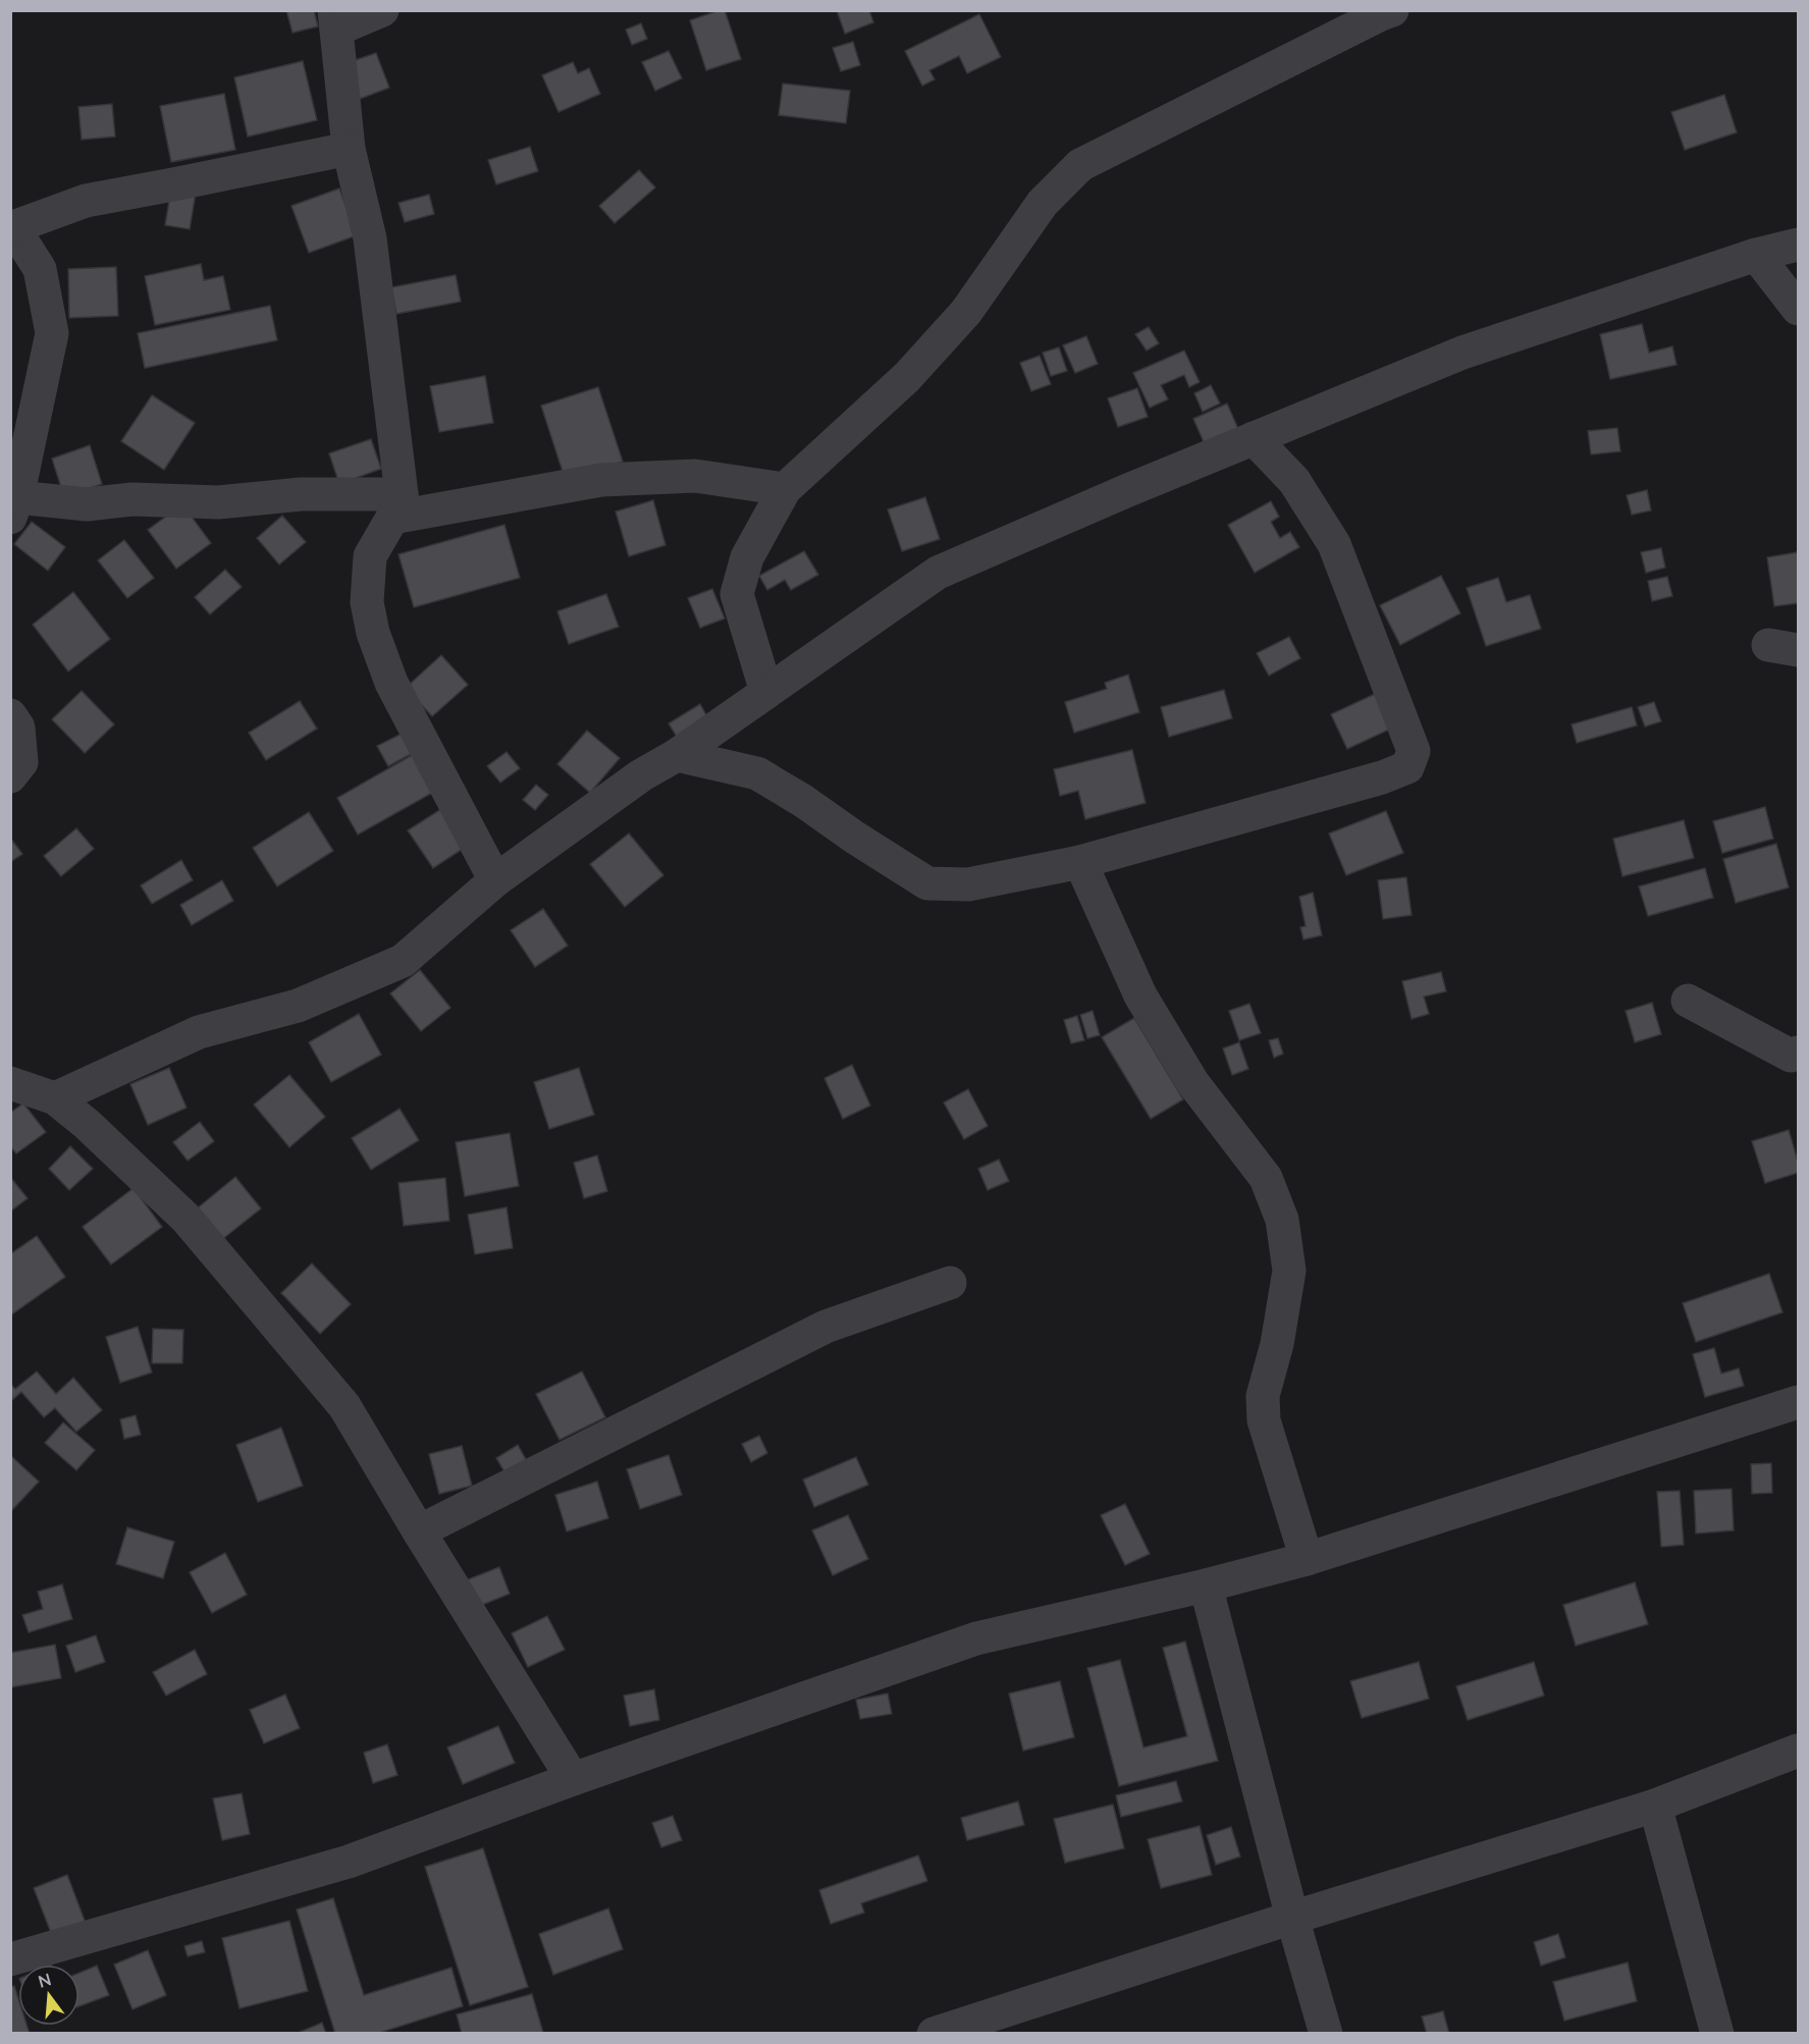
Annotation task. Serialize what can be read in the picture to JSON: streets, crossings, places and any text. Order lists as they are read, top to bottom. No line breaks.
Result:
{"north":"top"}
